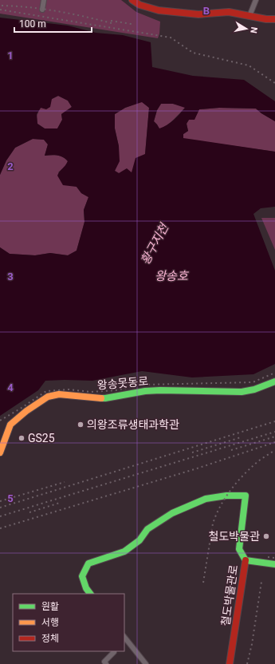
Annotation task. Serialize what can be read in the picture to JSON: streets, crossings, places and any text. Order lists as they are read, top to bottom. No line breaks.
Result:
{"streets":{"street":["왕송못동로","철도박물관로"]},"water":["황구지천","왕송호"],"places":["의왕조류생태과학관","GS25","철도박물관"],"legend":["원활","서행","정체"],"scale_bar":"100 m","north":"right","grid":{"columns":["B"],"rows":["1","2","3","4","5"]}}
